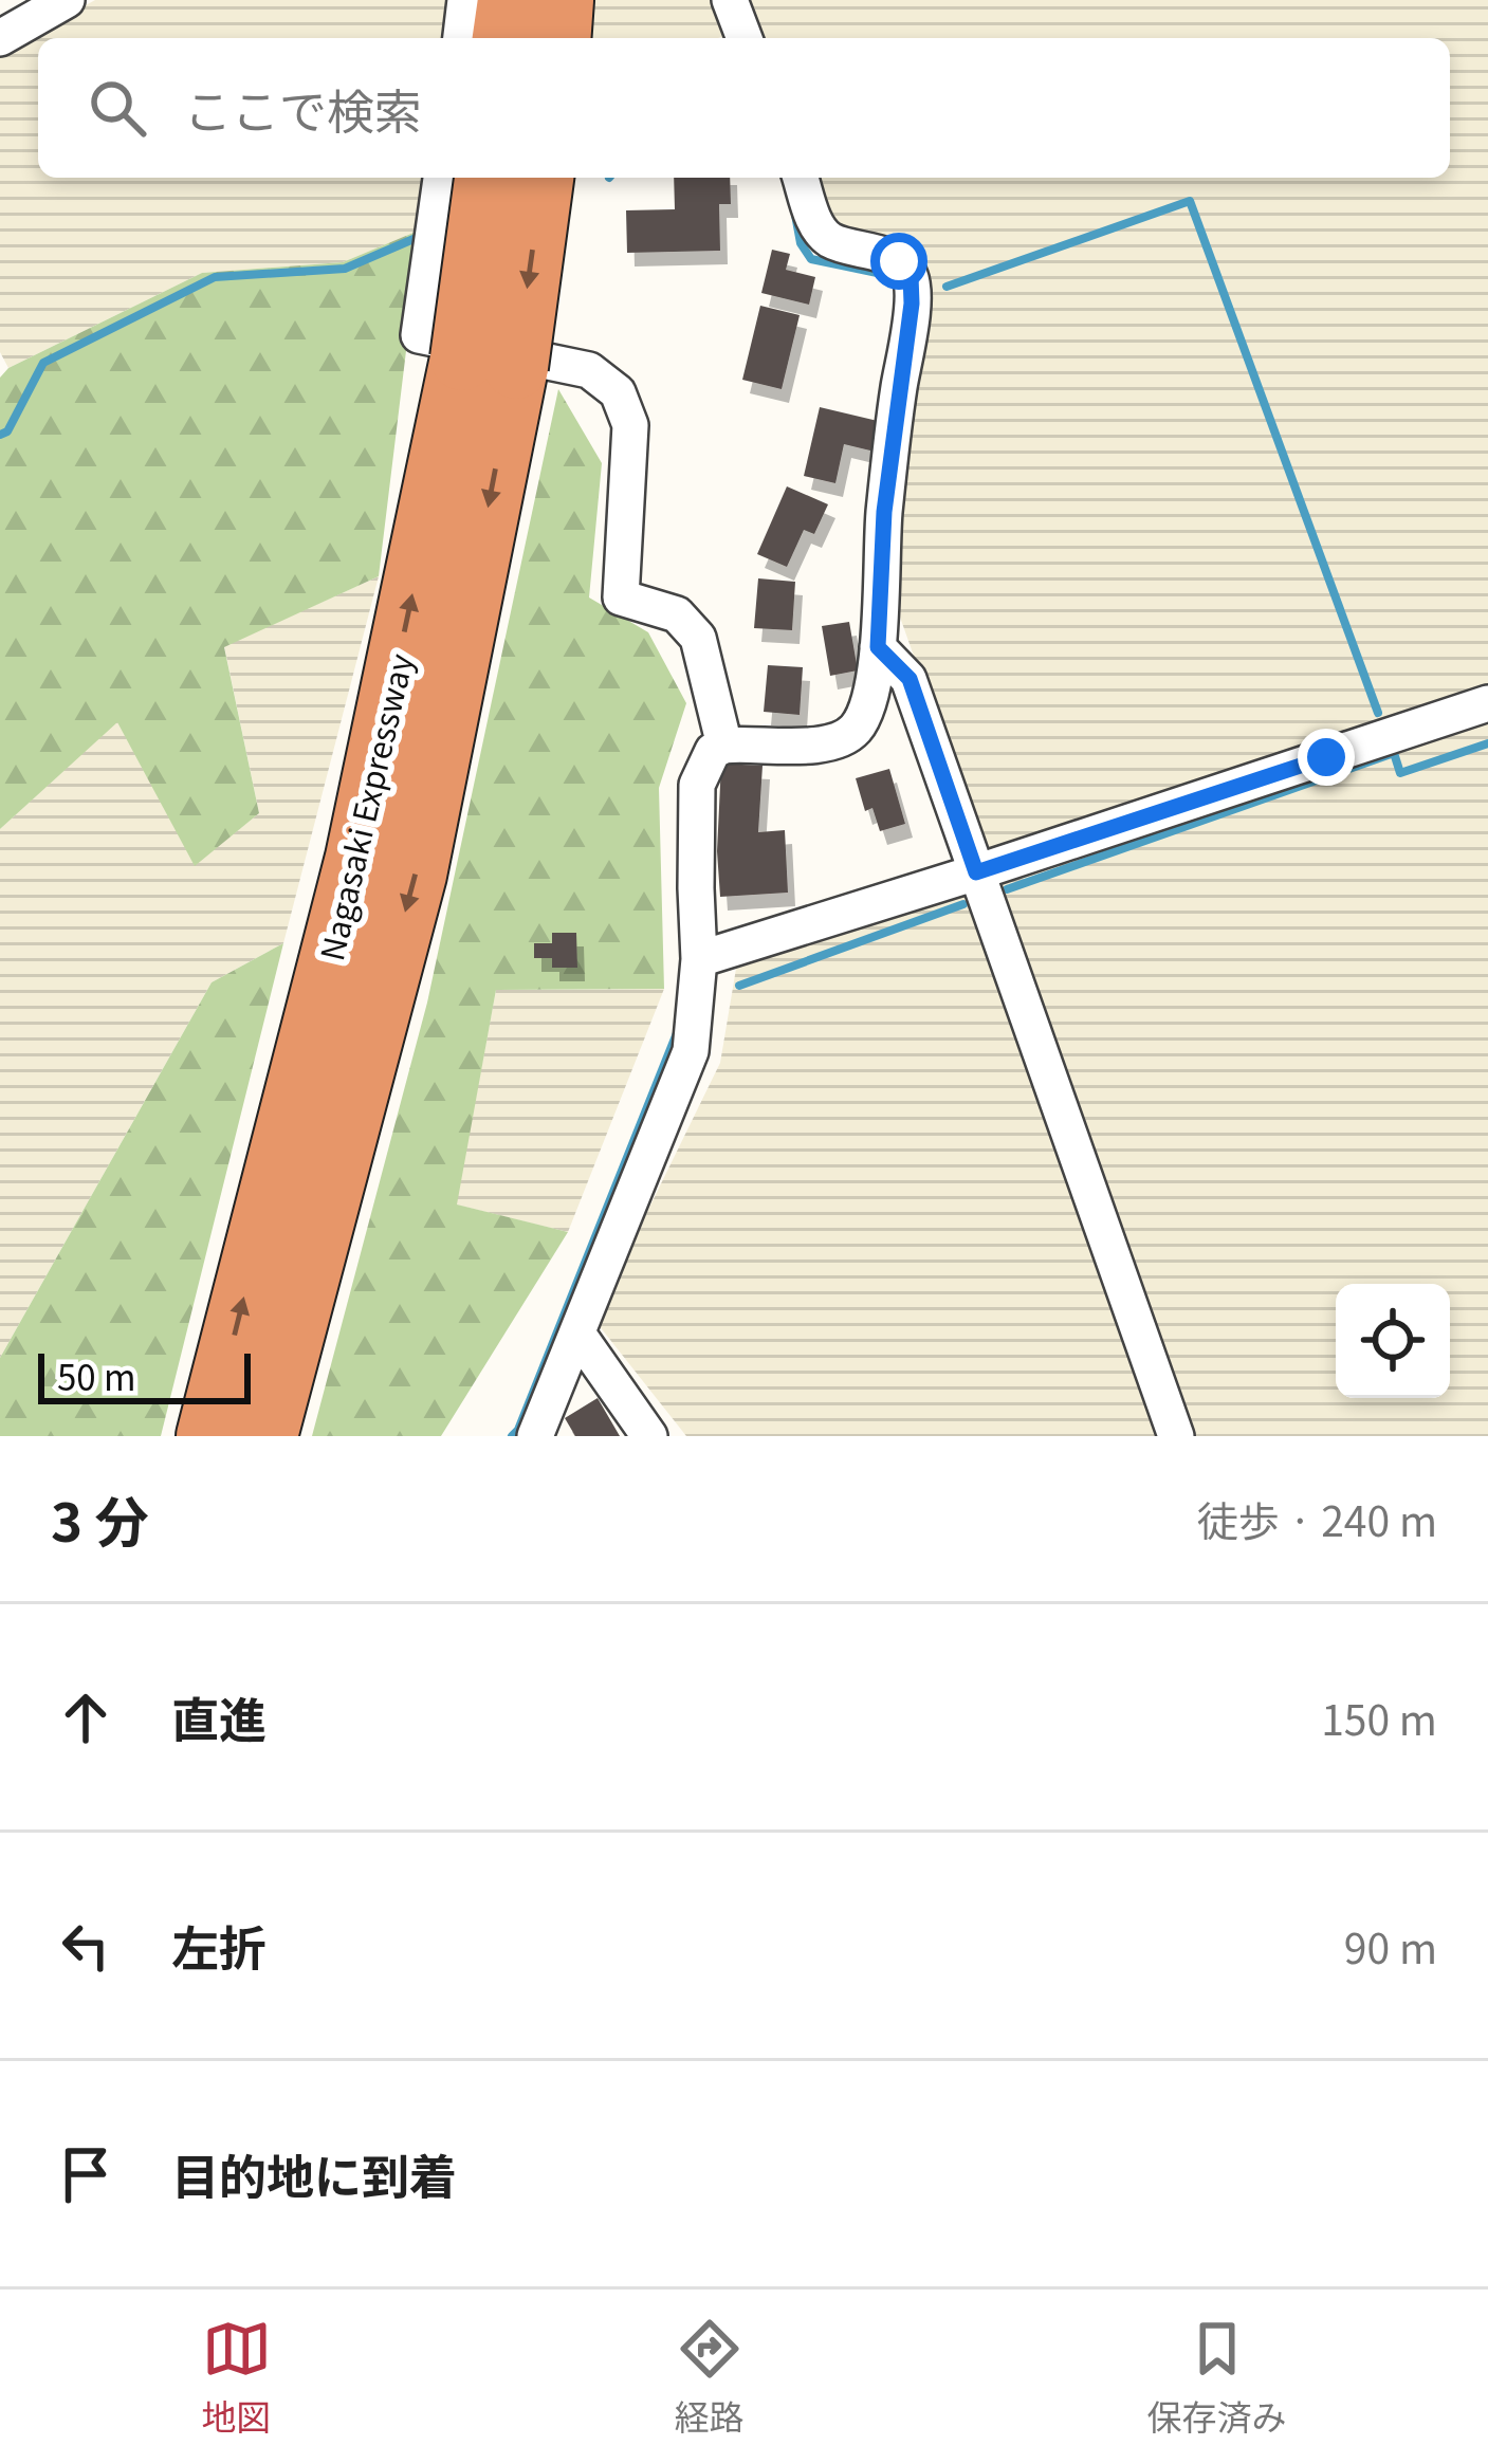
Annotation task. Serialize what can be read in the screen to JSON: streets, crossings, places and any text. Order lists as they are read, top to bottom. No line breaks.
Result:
{"streets":{"highway":["Nagasaki Expressway"]},"scale_bar":"50 m","page":{"search":"ここで検索","scale":"50 m","heading":["3 分","徒歩 · 240 m"],"list":[["直進","150 m"],["左折","90 m"],"目的地に到着"],"nav":["地図","経路","保存済み"]}}
